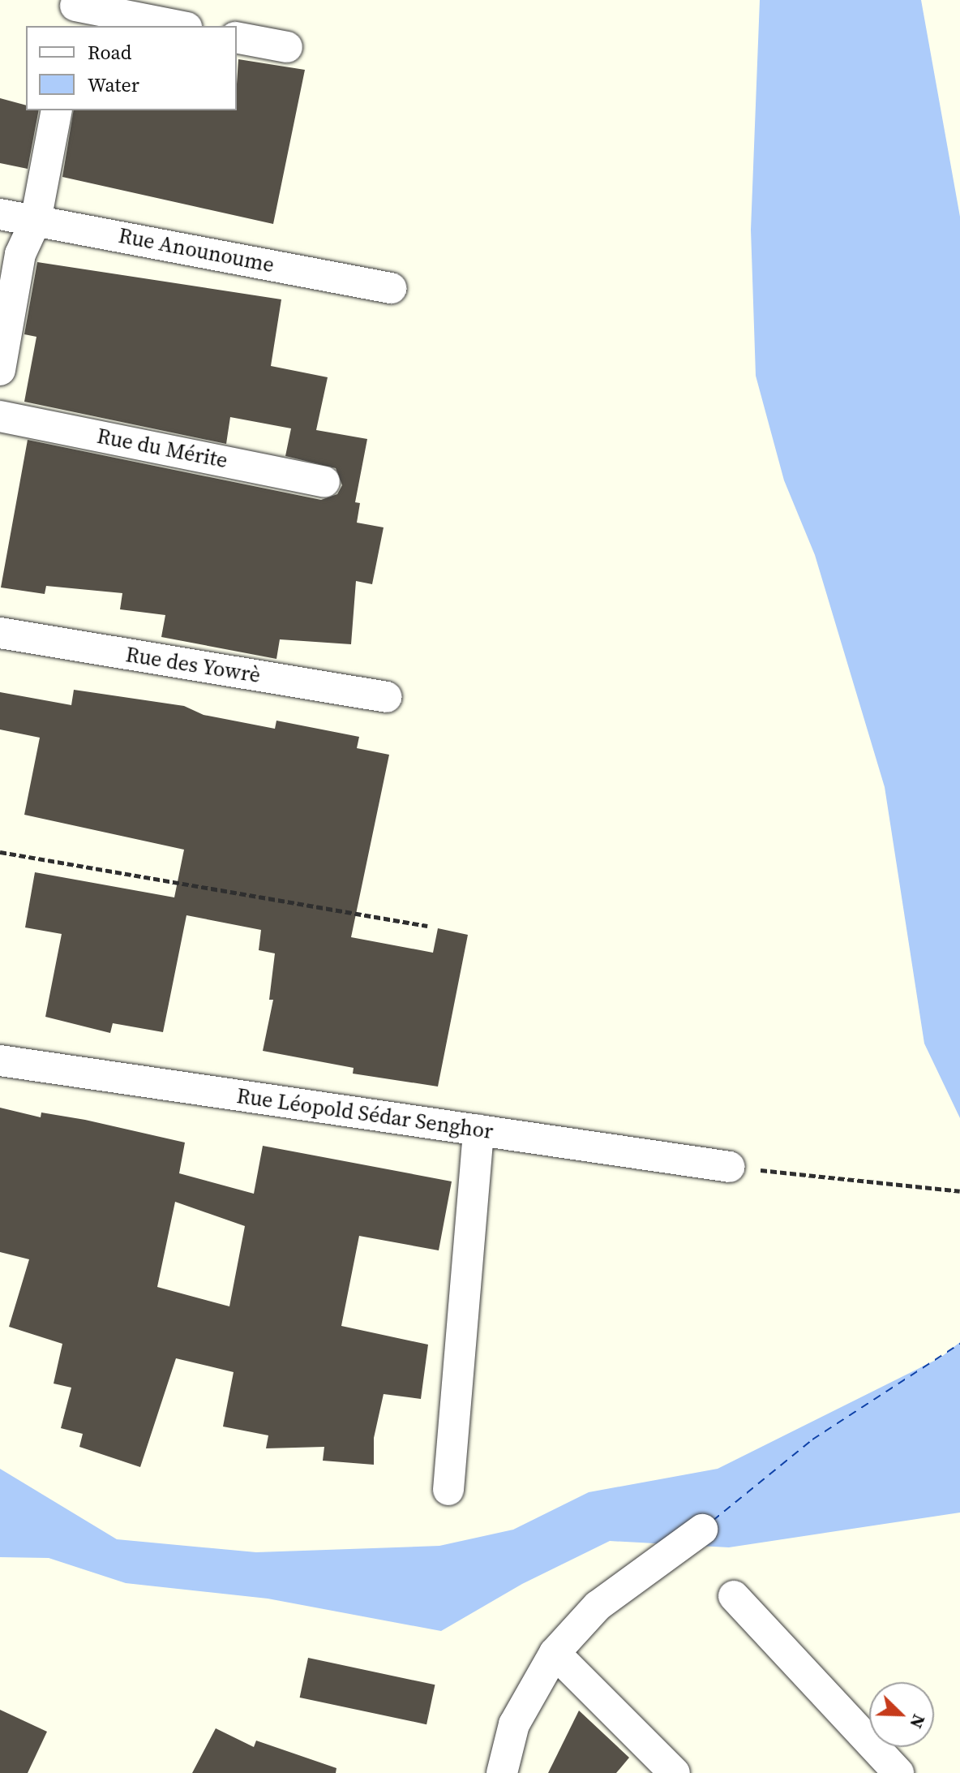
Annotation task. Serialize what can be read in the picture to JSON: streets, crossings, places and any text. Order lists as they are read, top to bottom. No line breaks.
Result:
{"streets":{"street":["Rue Anounoume","Rue du Mérite","Rue des Yowrè","Rue Léopold Sédar Senghor"]},"legend":["Road","Water"],"north":"bottom right"}
